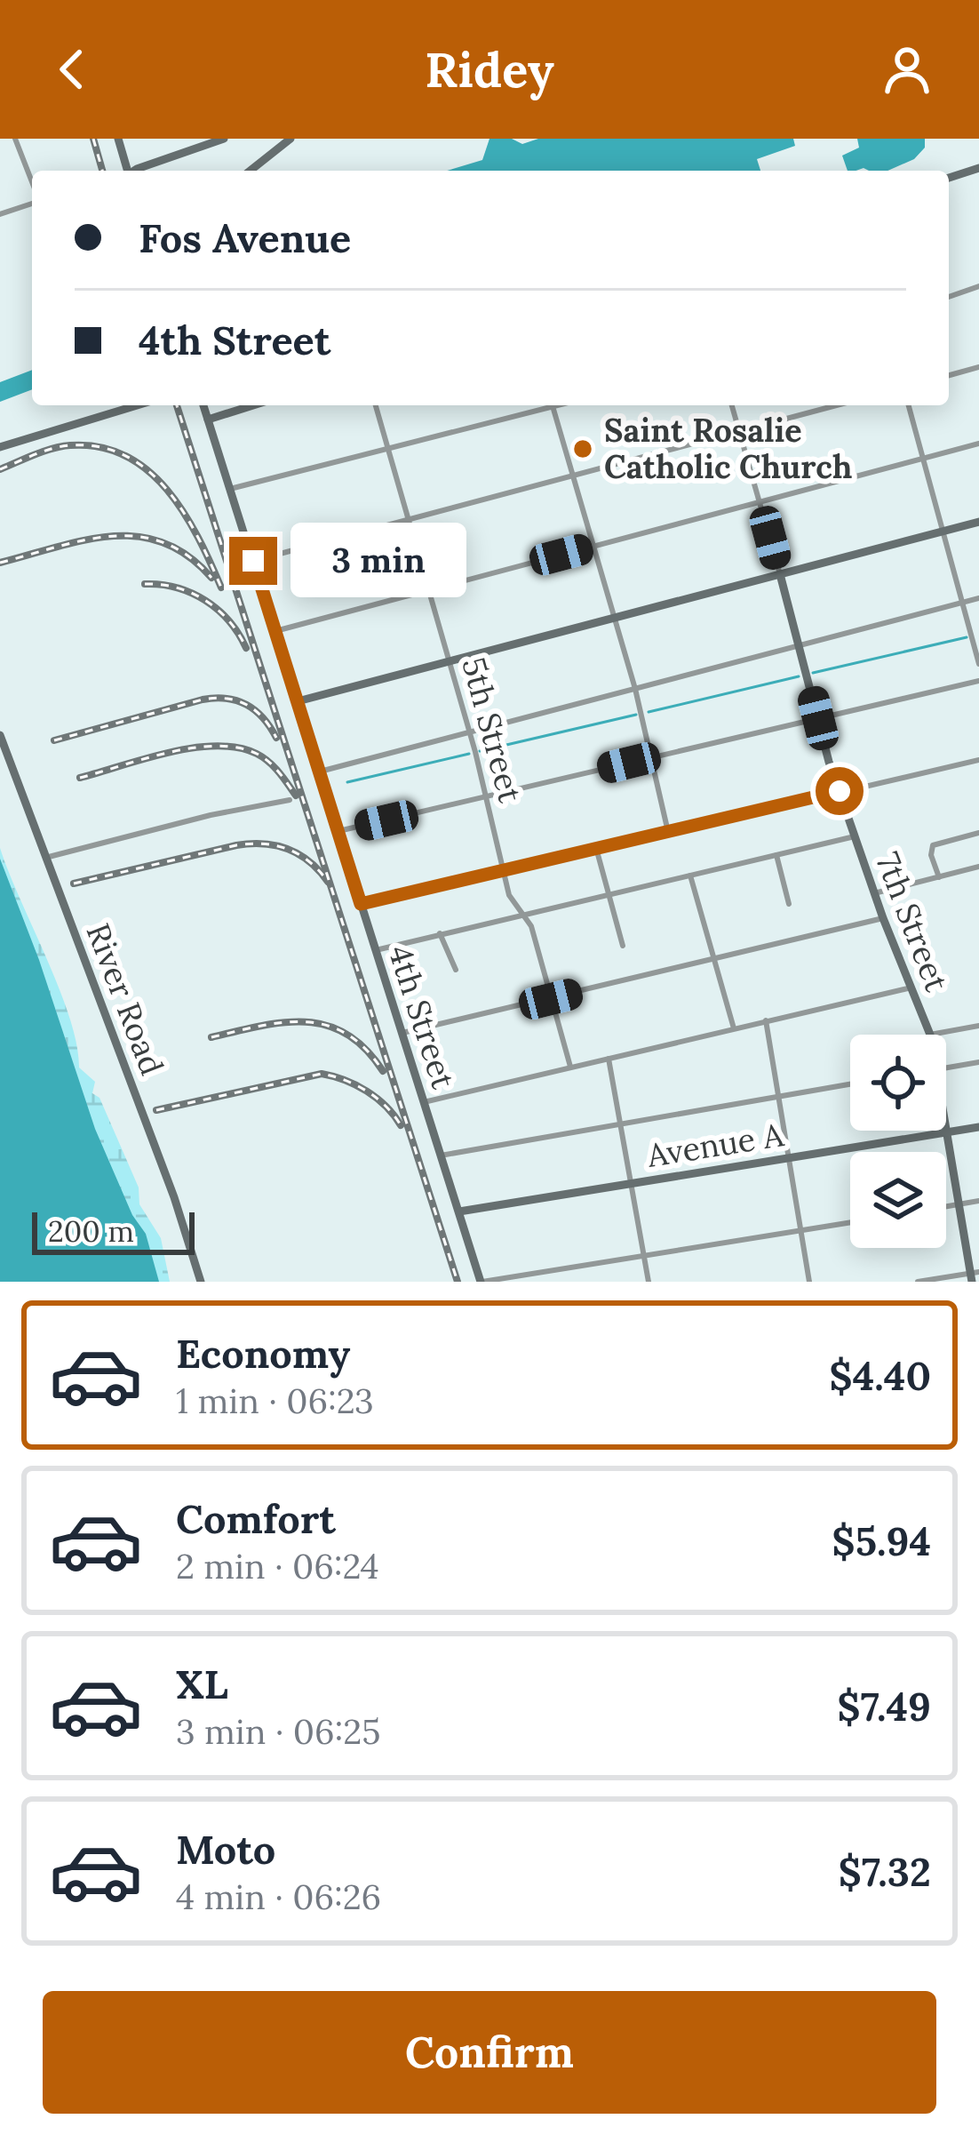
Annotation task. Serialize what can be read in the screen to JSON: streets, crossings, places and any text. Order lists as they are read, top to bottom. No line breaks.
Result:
{"streets":{"main road":["7th Street","River Road","4th Street","Avenue A"],"street":["5th Street"]},"crossings":[["7th Street","Avenue A"],["4th Street","Avenue A"]],"places":["Saint Rosalie Catholic Church"],"scale_bar":"200 m","page":{"header":"Ridey","banner":["Fos Avenue","4th Street"],"bubble":"3 min","scale":"200 m","list":[{"name":"Economy","note":"1 min · 06:23","value":"$4.40"},{"name":"Comfort","note":"2 min · 06:24","value":"$5.94"},{"name":"XL","note":"3 min · 06:25","value":"$7.49"},{"name":"Moto","note":"4 min · 06:26","value":"$7.32"}],"buttons":"Confirm"}}
